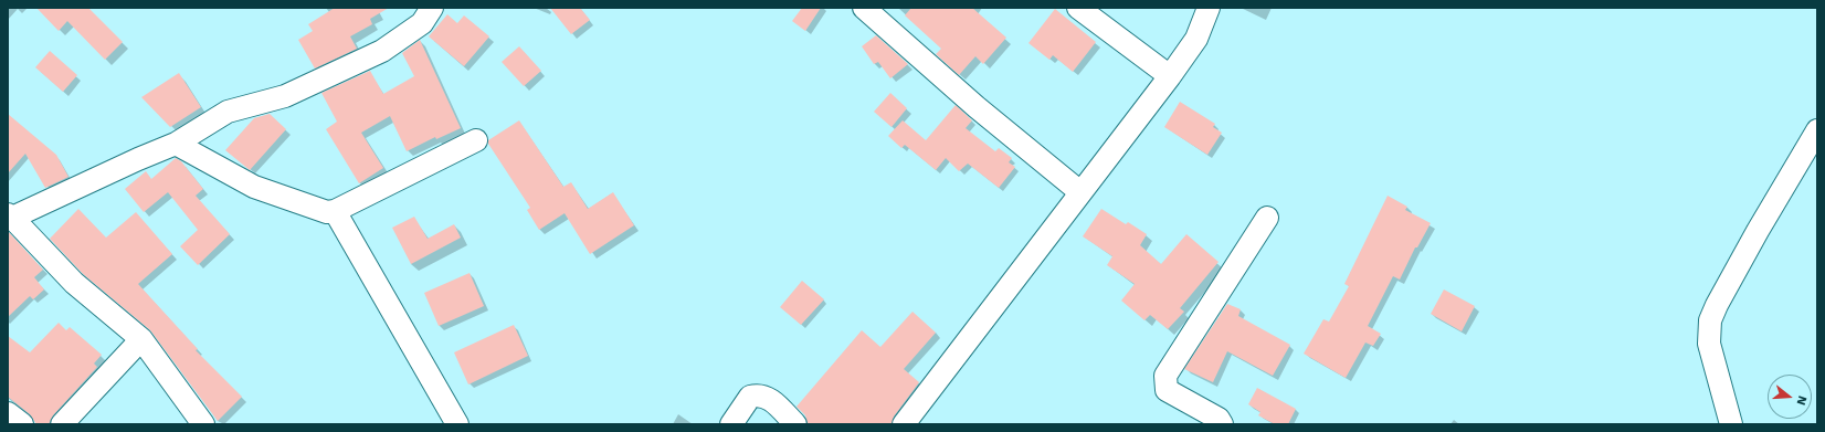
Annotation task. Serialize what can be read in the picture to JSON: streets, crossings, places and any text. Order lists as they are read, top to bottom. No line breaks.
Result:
{"north":"right"}
